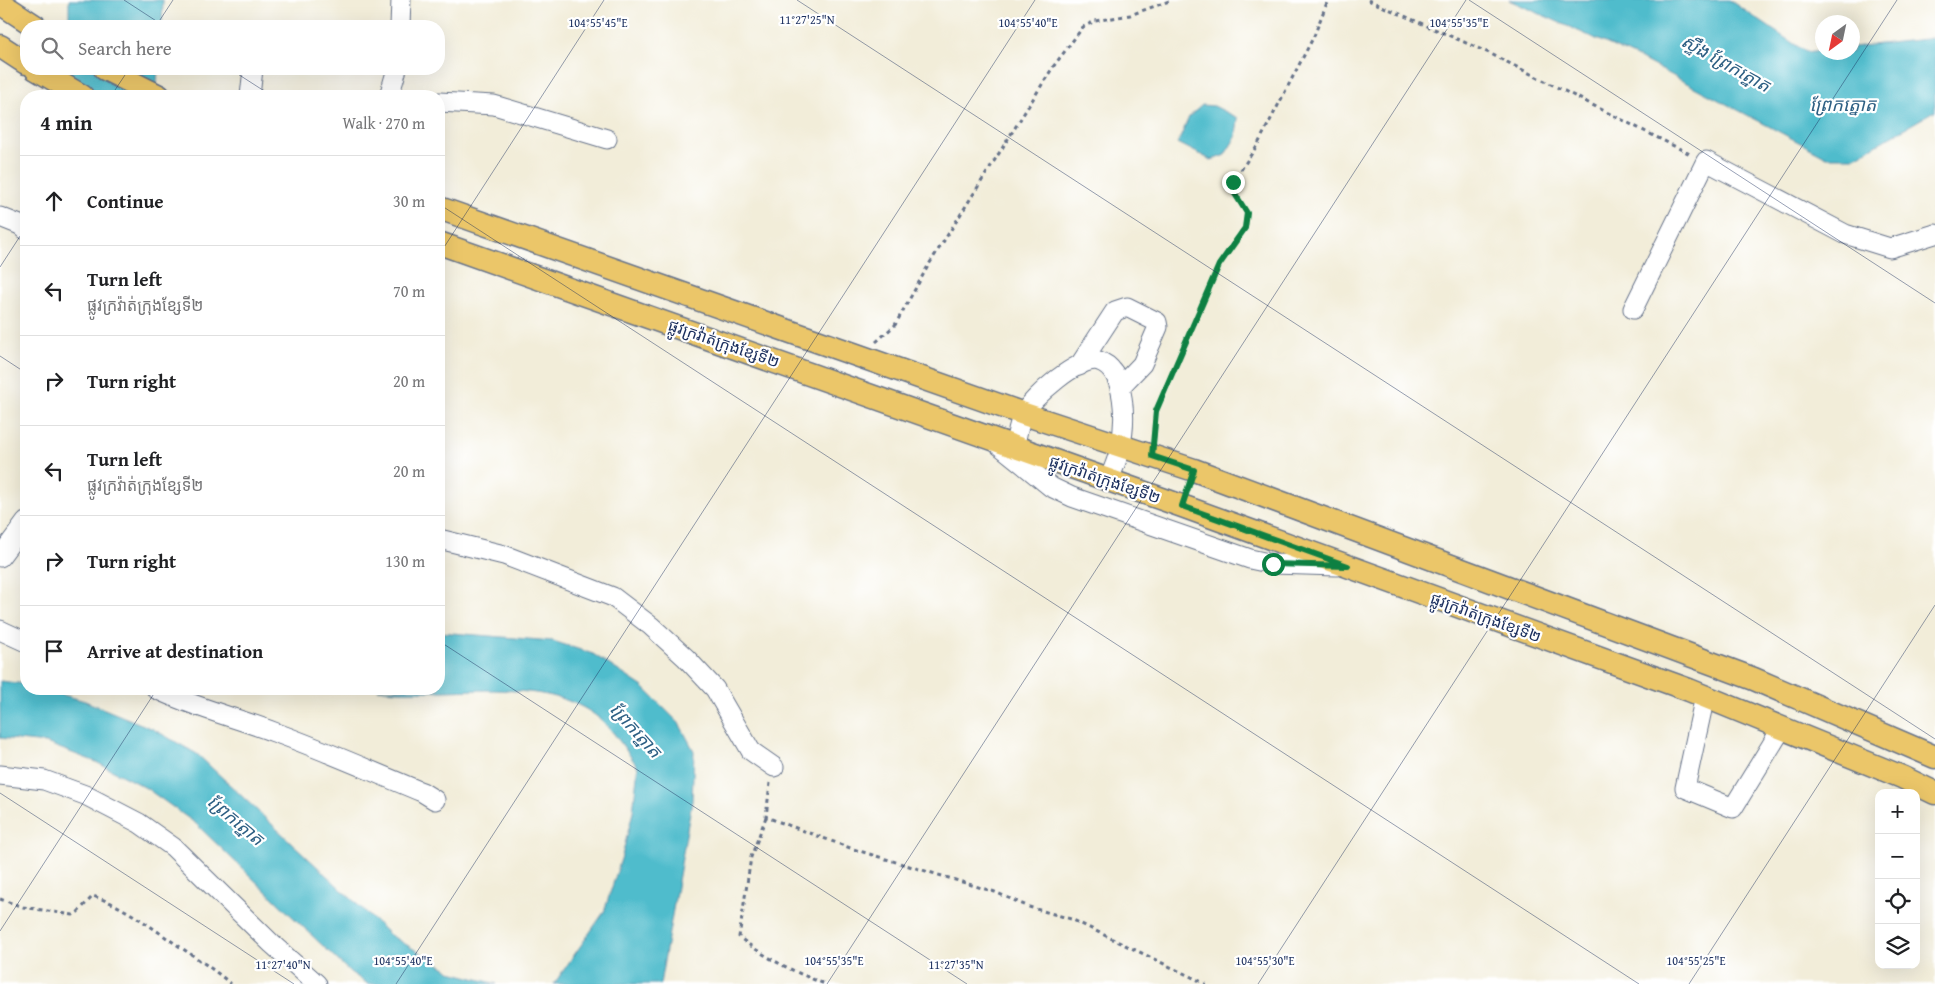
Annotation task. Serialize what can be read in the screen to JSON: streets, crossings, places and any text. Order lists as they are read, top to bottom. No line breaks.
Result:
{"streets":{"main road":["ផ្លូវក្រវ៉ាត់ក្រុងខ្សែទី២"]},"water":["ស្ទឹង ព្រែកត្នោត","ព្រែកត្នោត"],"north":"bottom left","page":{"search":"Search here","heading":["4 min","Walk · 270 m"],"list":[["Continue","30 m"],["Turn left","ផ្លូវក្រវ៉ាត់ក្រុងខ្សែទី២","70 m"],["Turn right","20 m"],["Turn left","ផ្លូវក្រវ៉ាត់ក្រុងខ្សែទី២","20 m"],["Turn right","130 m"],"Arrive at destination"],"map_buttons":["+","−"]},"coordinates":["11°27'25\"N","104°55'45\"E","104°55'40\"E","104°55'35\"E","104°55'30\"E","104°55'25\"E","11°27'40\"N","11°27'35\"N"]}
